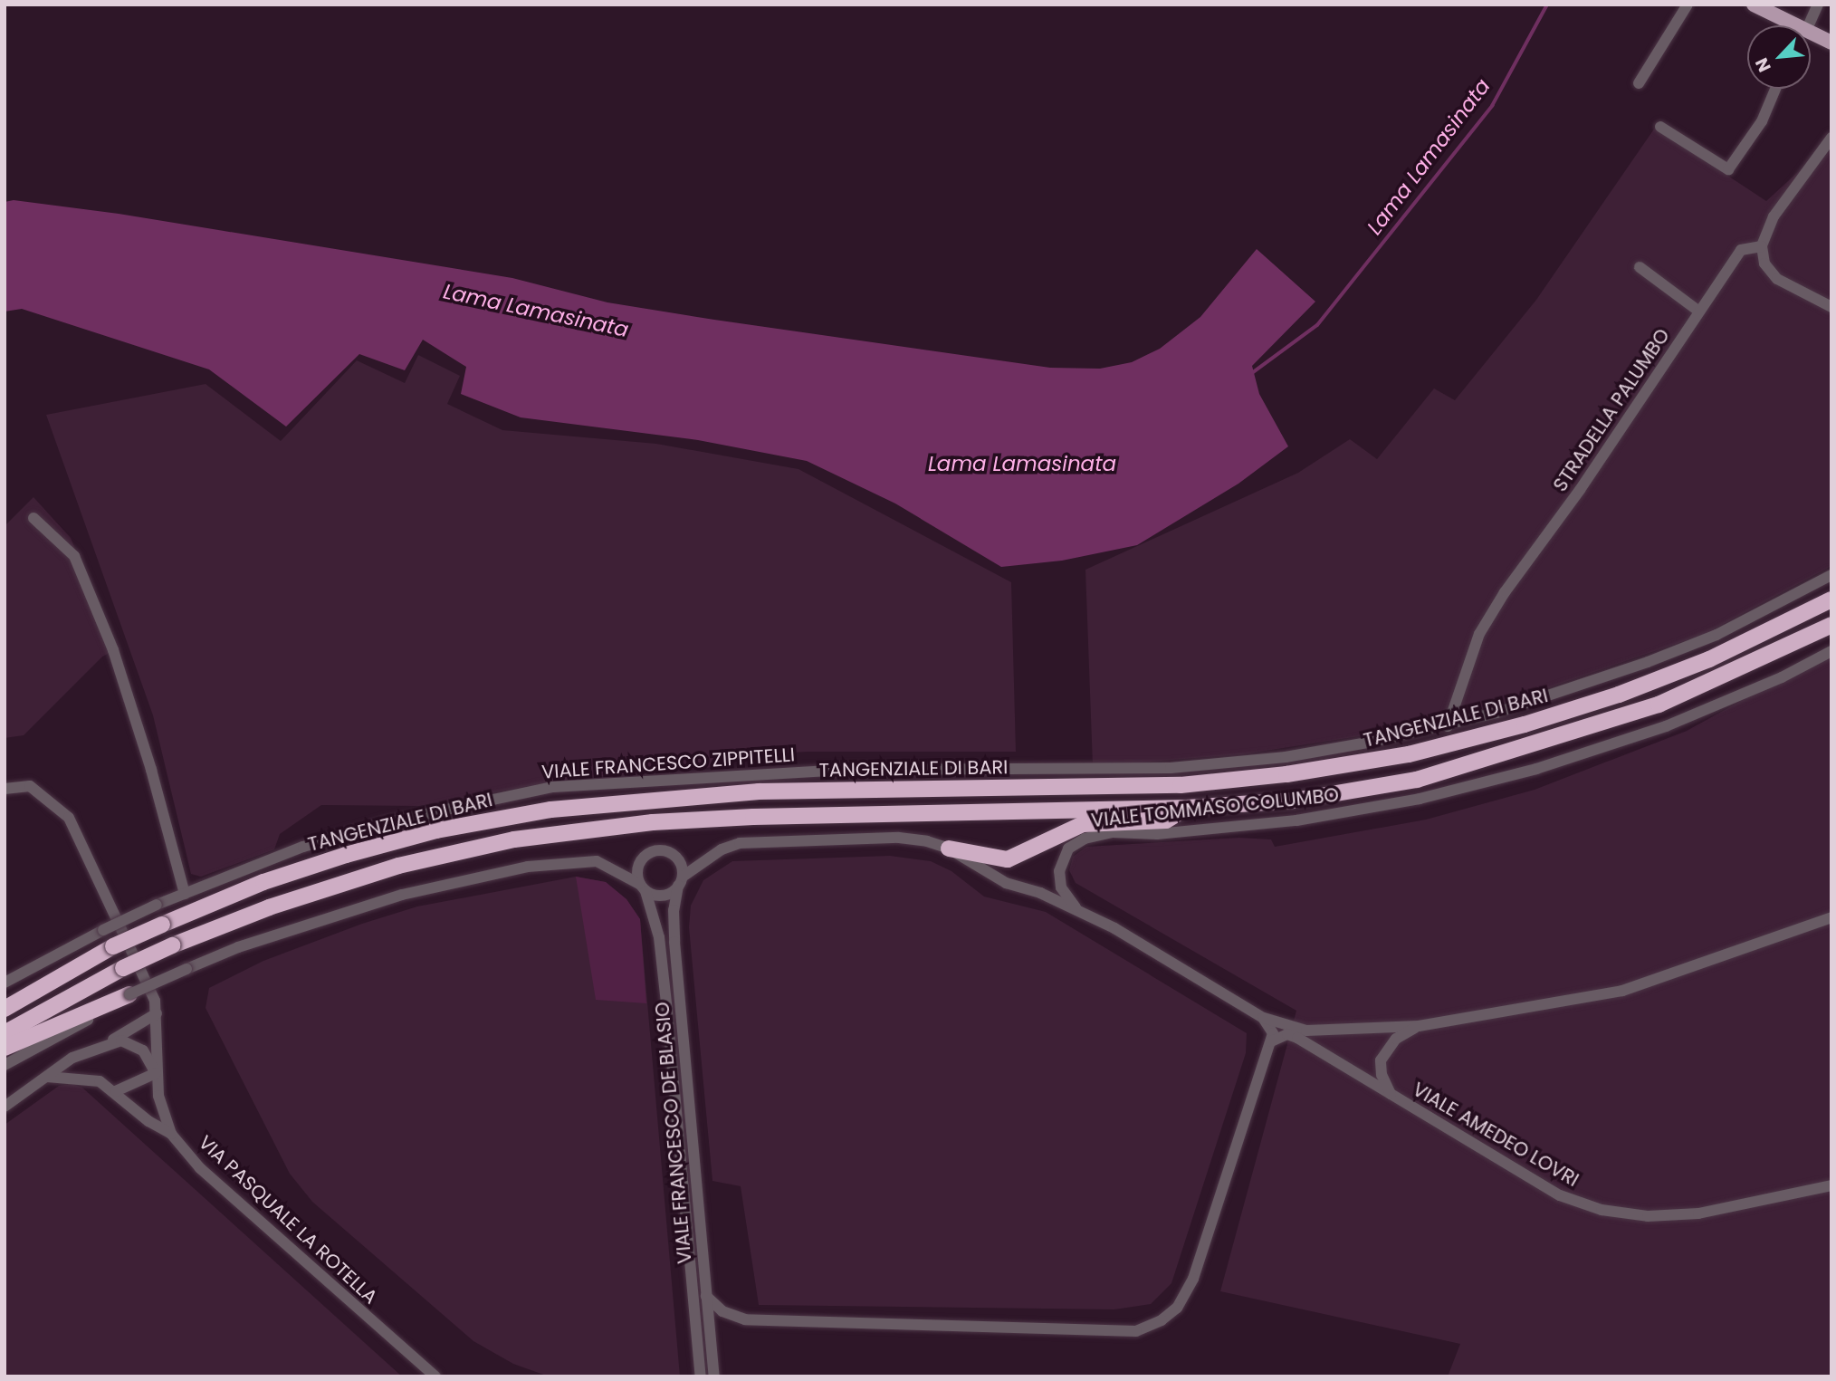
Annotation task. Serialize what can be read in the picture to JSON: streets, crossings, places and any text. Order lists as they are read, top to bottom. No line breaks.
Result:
{"streets":{"highway":["TANGENZIALE DI BARI"],"street":["STRADELLA PALUMBO","VIALE FRANCESCO ZIPPITELLI","VIALE TOMMASO COLUMBO","VIALE FRANCESCO DE BLASIO","VIALE AMEDEO LOVRI","VIA PASQUALE LA ROTELLA"]},"crossings":[["STRADELLA PALUMBO","VIALE FRANCESCO ZIPPITELLI"]],"water":["Lama Lamasinata"],"north":"bottom left"}
